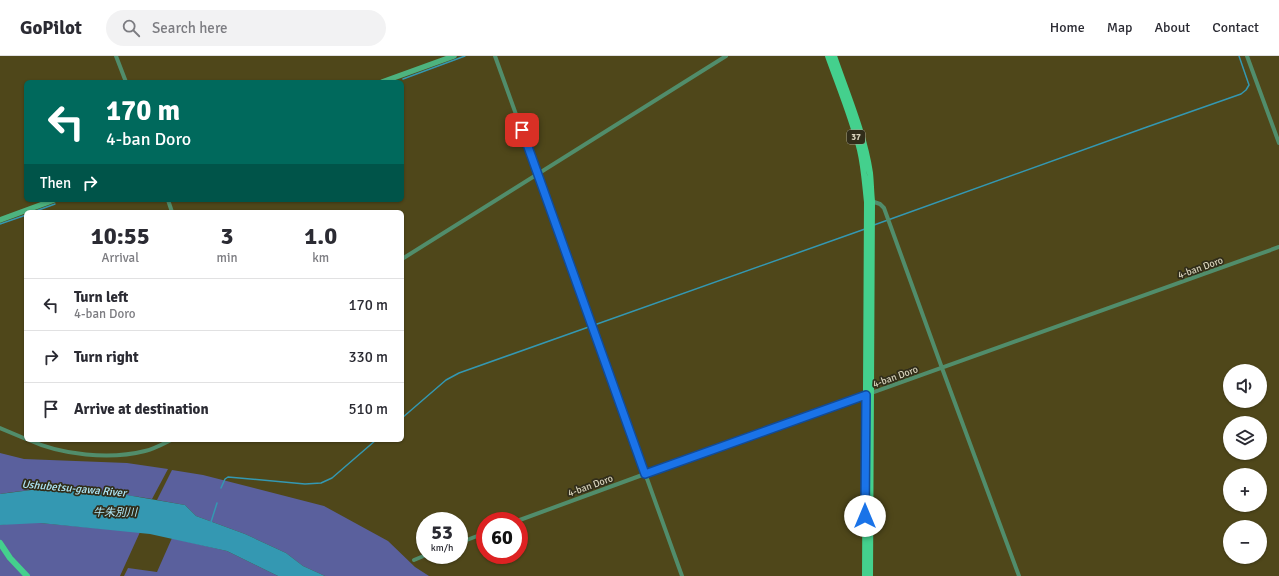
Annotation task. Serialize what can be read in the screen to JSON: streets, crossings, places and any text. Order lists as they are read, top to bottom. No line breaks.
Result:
{"streets":{"main road":["37"],"street":["4-ban Doro"]},"crossings":[["37","4-ban Doro"]],"water":["Ushubetsu-gawa River","牛朱別川"],"page":{"header":"GoPilot","search":"Search here","nav":["Home","Map","About","Contact"],"turn":["170 m","4-ban Doro"],"then":"Then","eta":["10:55","Arrival","3","min","1.0","km"],"list":[{"name":"Turn left","note":"4-ban Doro","value":"170 m"},{"name":"Turn right","value":"330 m"},{"name":"Arrive at destination","value":"510 m"}],"map_buttons":["+","−"],"speed":"53 km/h","limit":"60"}}
